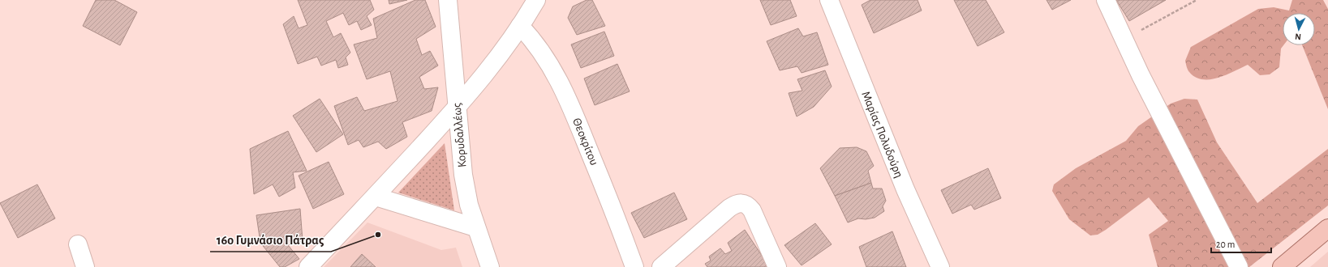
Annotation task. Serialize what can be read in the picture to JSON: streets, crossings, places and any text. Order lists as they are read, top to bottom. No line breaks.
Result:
{"streets":{"street":["Μαρίας Πολυδούρη","Κορυδαλλέως","Θεοκρίτου"]},"places":["16ο Γυμνάσιο Πάτρας"],"scale_bar":"20 m","north":"bottom"}
